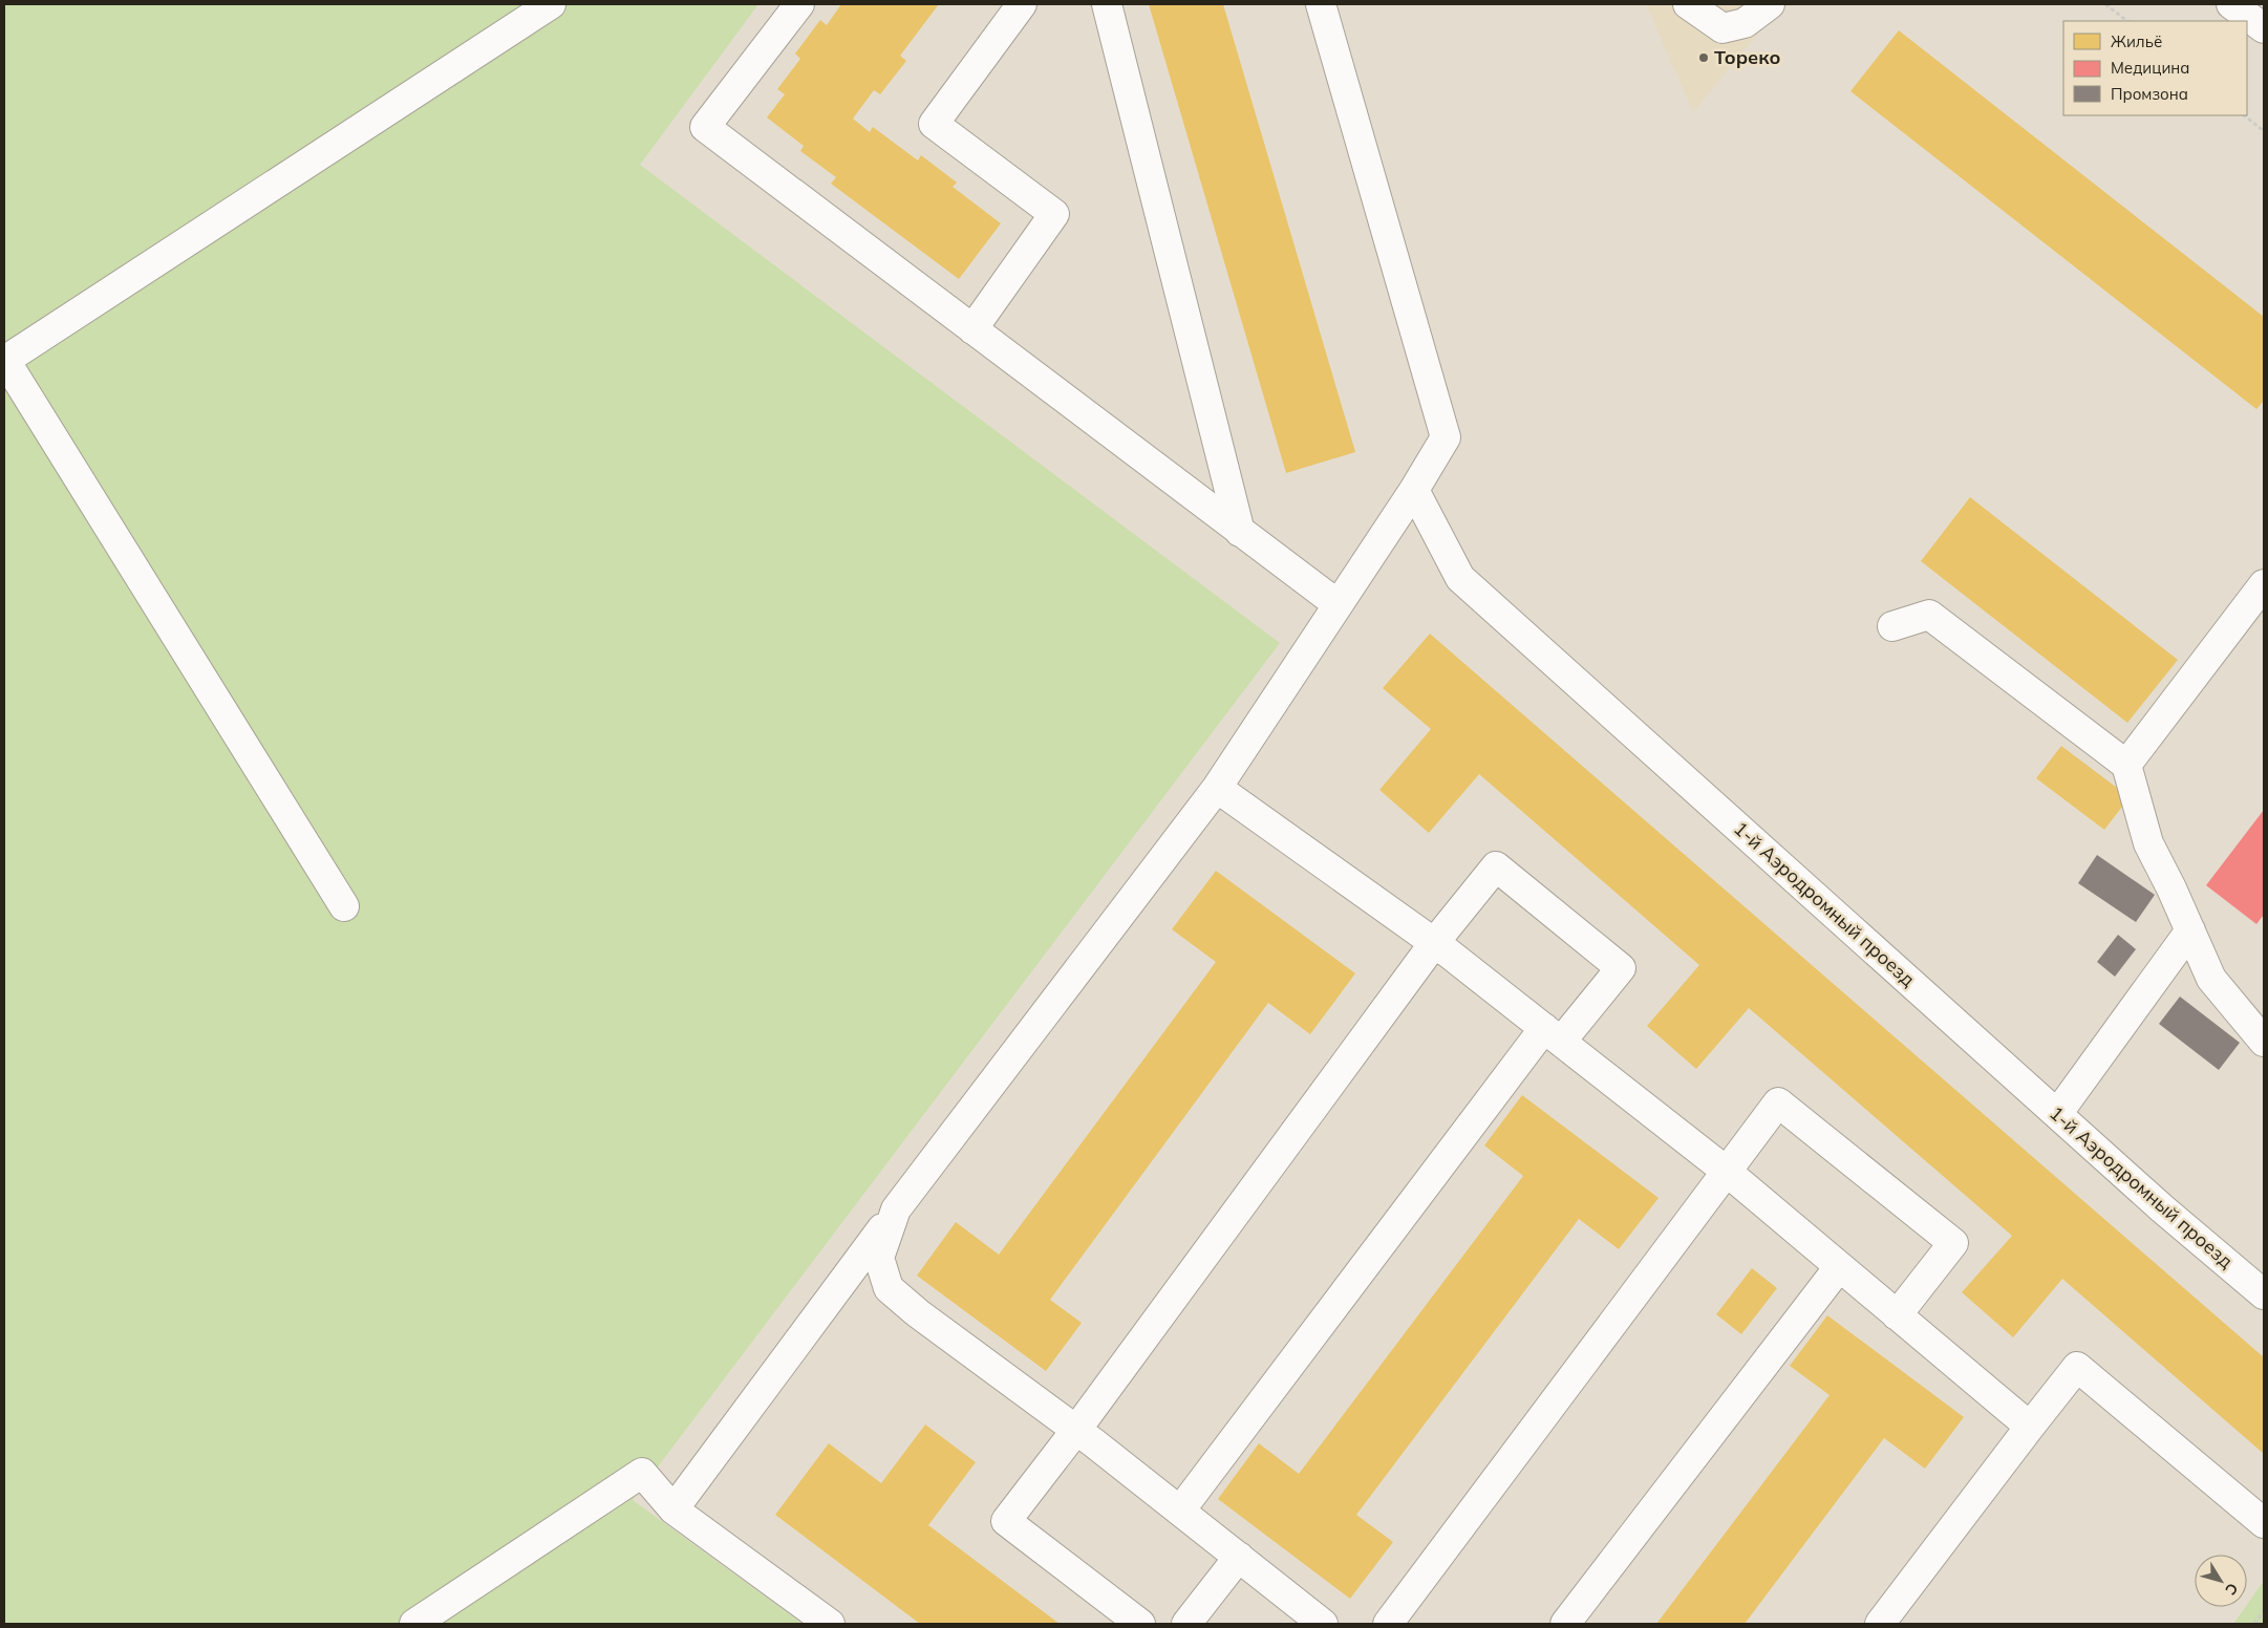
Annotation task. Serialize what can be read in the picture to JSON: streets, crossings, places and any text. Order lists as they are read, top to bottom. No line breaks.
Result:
{"streets":{"main road":["1-й Аэродромный проезд"]},"places":["Тореко"],"legend":["Жильё","Медицина","Промзона"],"north":"bottom right"}
